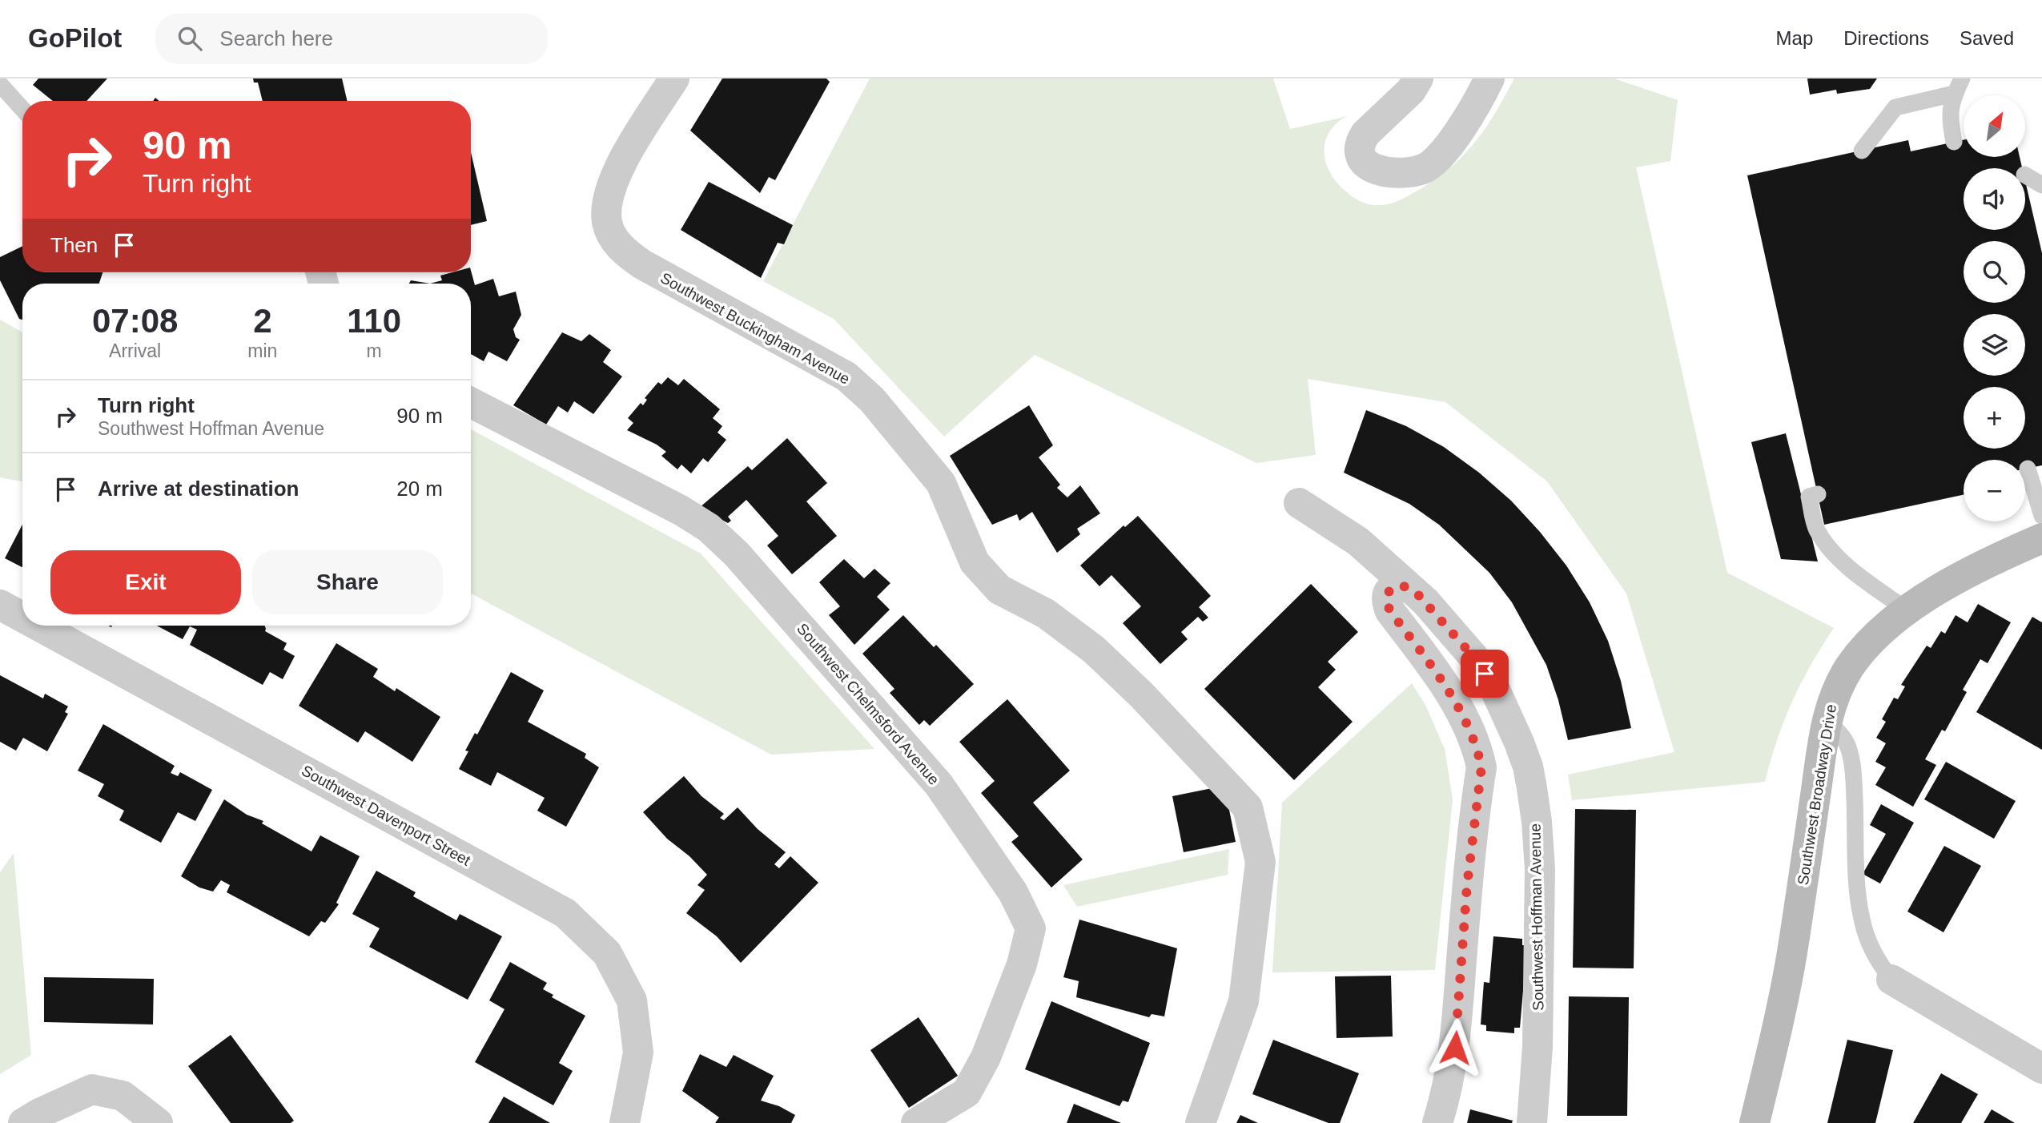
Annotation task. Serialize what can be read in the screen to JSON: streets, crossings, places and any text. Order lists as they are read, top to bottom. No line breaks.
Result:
{"streets":{"street":["Southwest Buckingham Avenue","Southwest Chelmsford Avenue","Southwest Broadway Drive","Southwest Davenport Street","Southwest Hoffman Avenue"]},"north":"top right","page":{"header":"GoPilot","search":"Search here","nav":["Map","Directions","Saved"],"map_buttons":["+","−"],"turn":["90 m","Turn right"],"then":"Then","eta":["07:08","Arrival","2","min","110","m"],"list":[{"name":"Turn right","note":"Southwest Hoffman Avenue","value":"90 m"},{"name":"Arrive at destination","value":"20 m"}],"buttons":["Exit","Share"]}}
